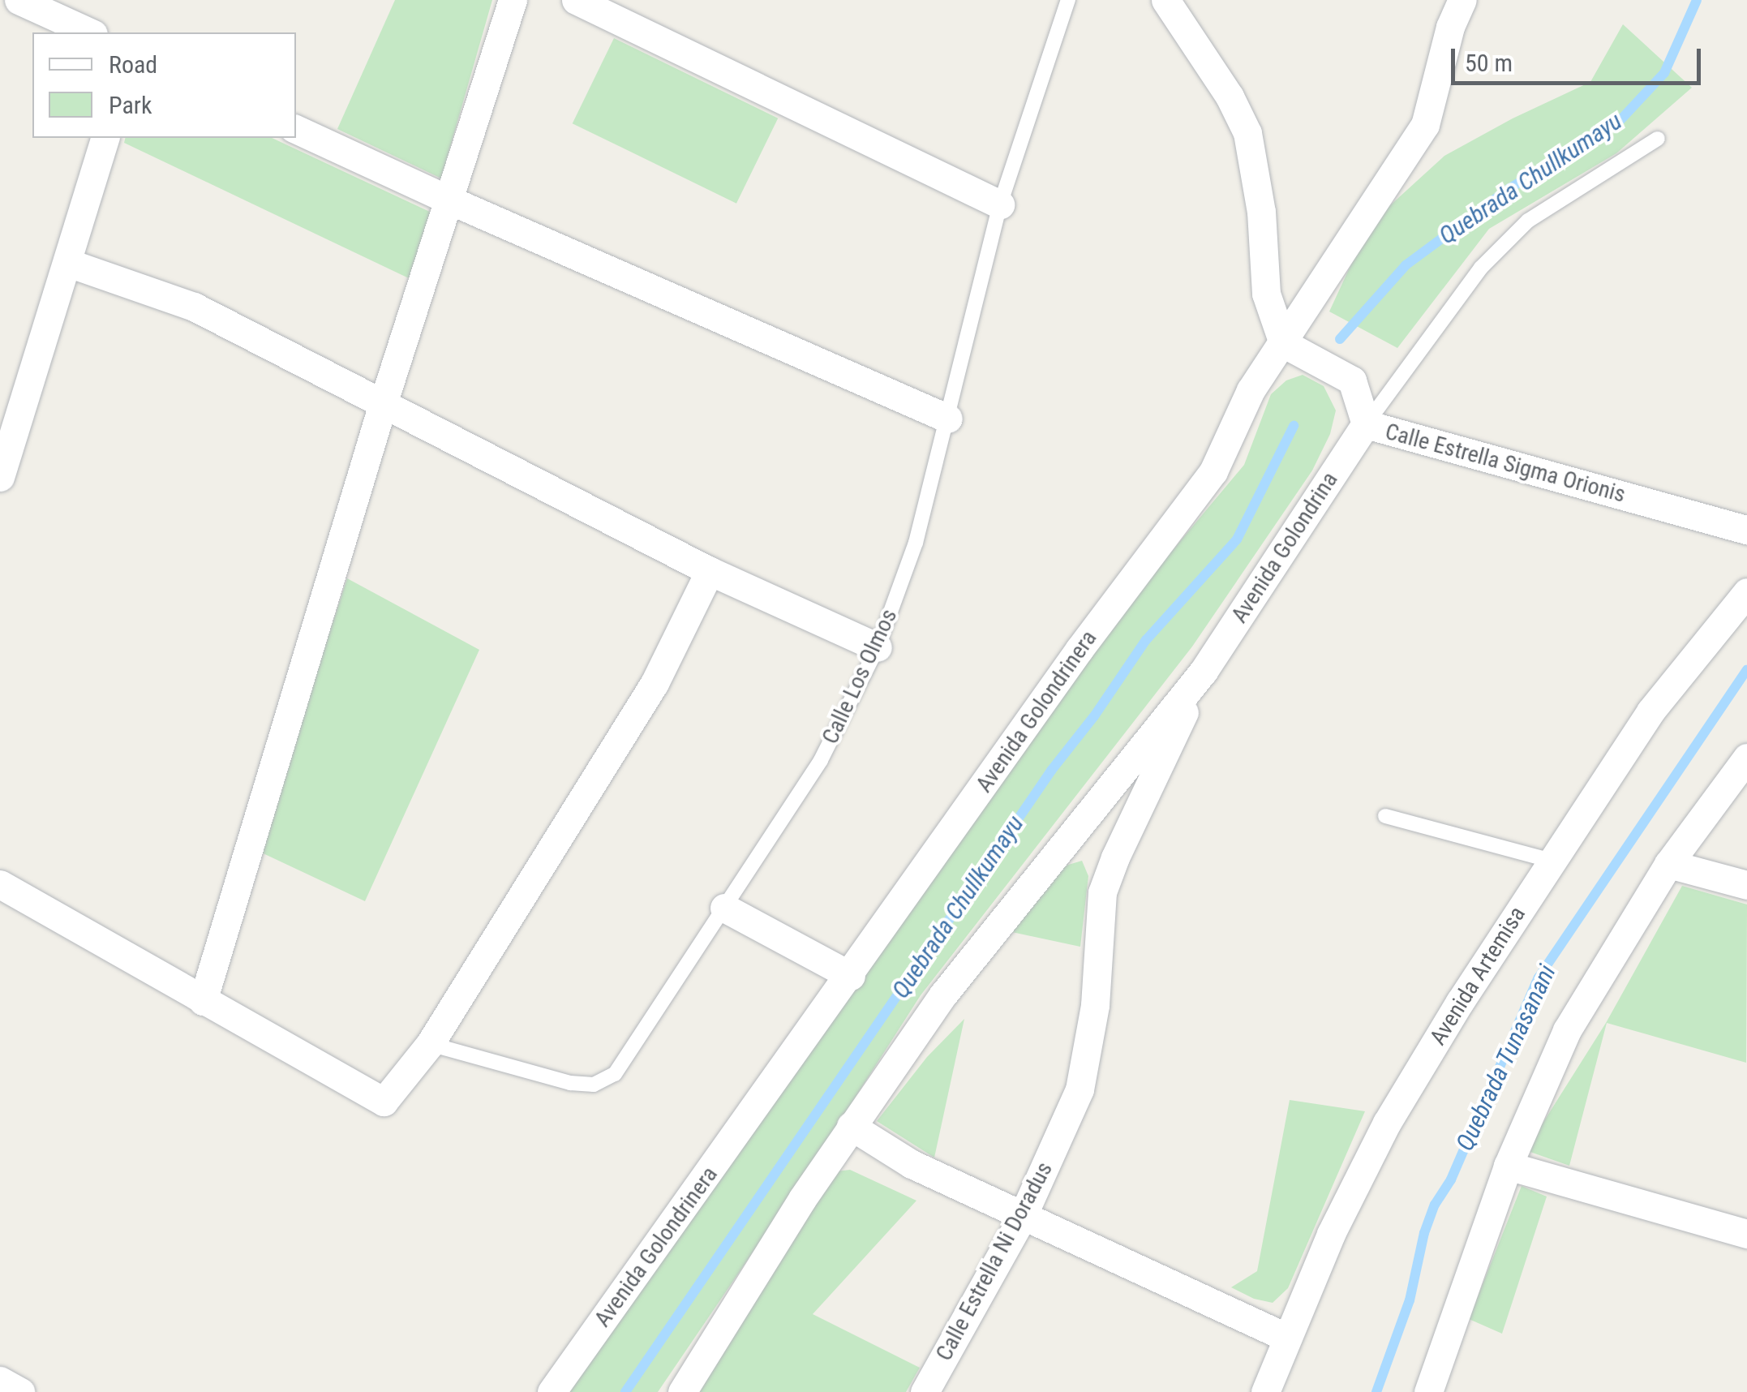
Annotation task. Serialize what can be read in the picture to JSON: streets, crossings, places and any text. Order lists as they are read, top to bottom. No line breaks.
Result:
{"streets":{"street":["Calle Estrella Sigma Orionis","Avenida Golondrina","Avenida Golondrinera","Avenida Artemisa","Calle Estrella Ni Doradus"],"lane":["Calle Los Olmos"]},"crossings":[["Calle Estrella Sigma Orionis","Avenida Golondrina"],["Calle Estrella Sigma Orionis","Avenida Golondrinera"],["Avenida Golondrina","Calle Estrella Ni Doradus"]],"water":["Quebrada Chullkumayu","Quebrada Tunasanani"],"legend":["Road","Park"],"scale_bar":"50 m"}
